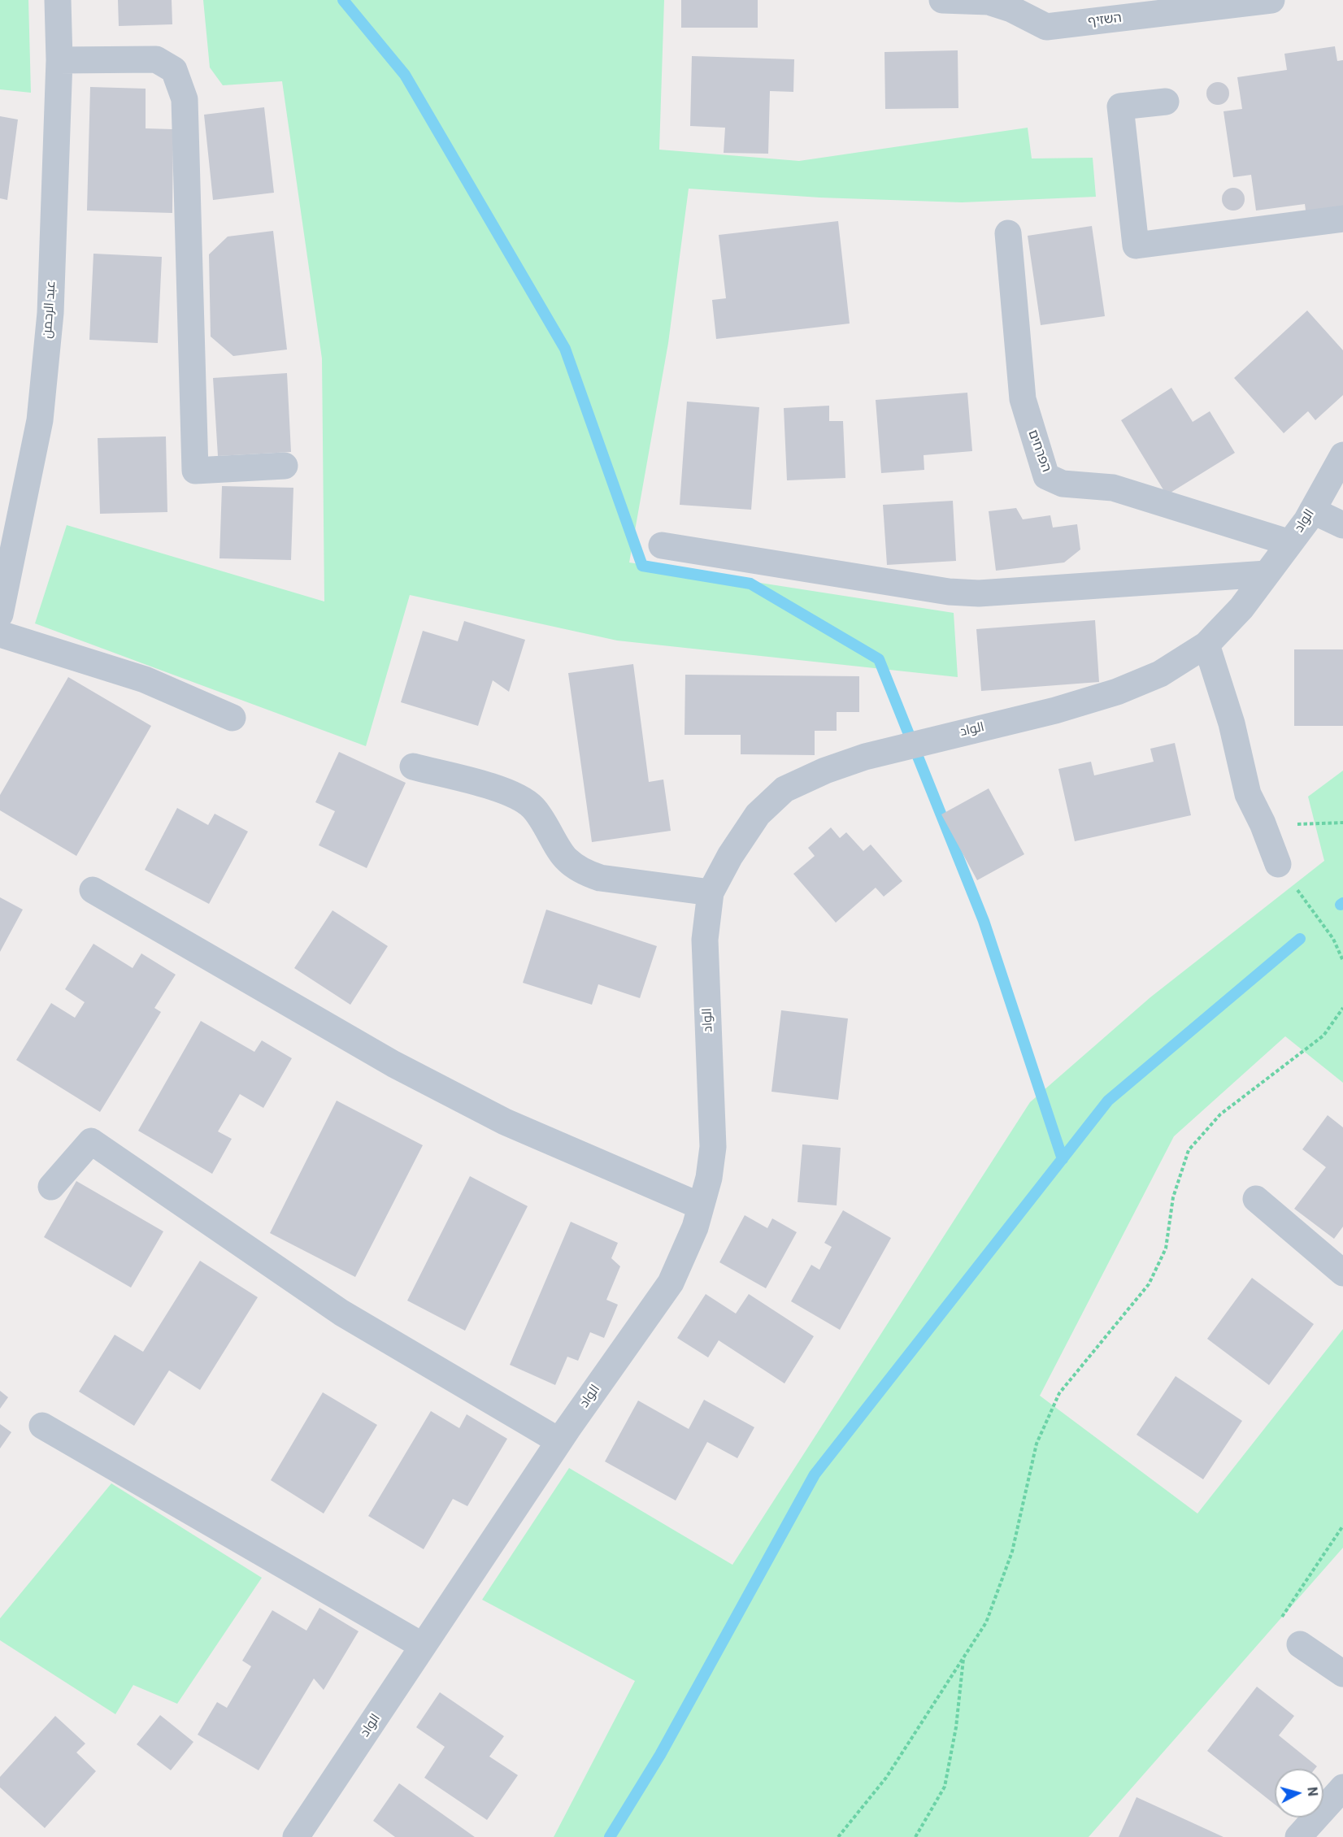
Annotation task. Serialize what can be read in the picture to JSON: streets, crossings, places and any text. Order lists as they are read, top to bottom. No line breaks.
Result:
{"streets":{"street":["השזיף","عبد الرحمن","הפרחים","الواد"]},"crossings":[["הפרחים","الواد"]],"north":"right"}
